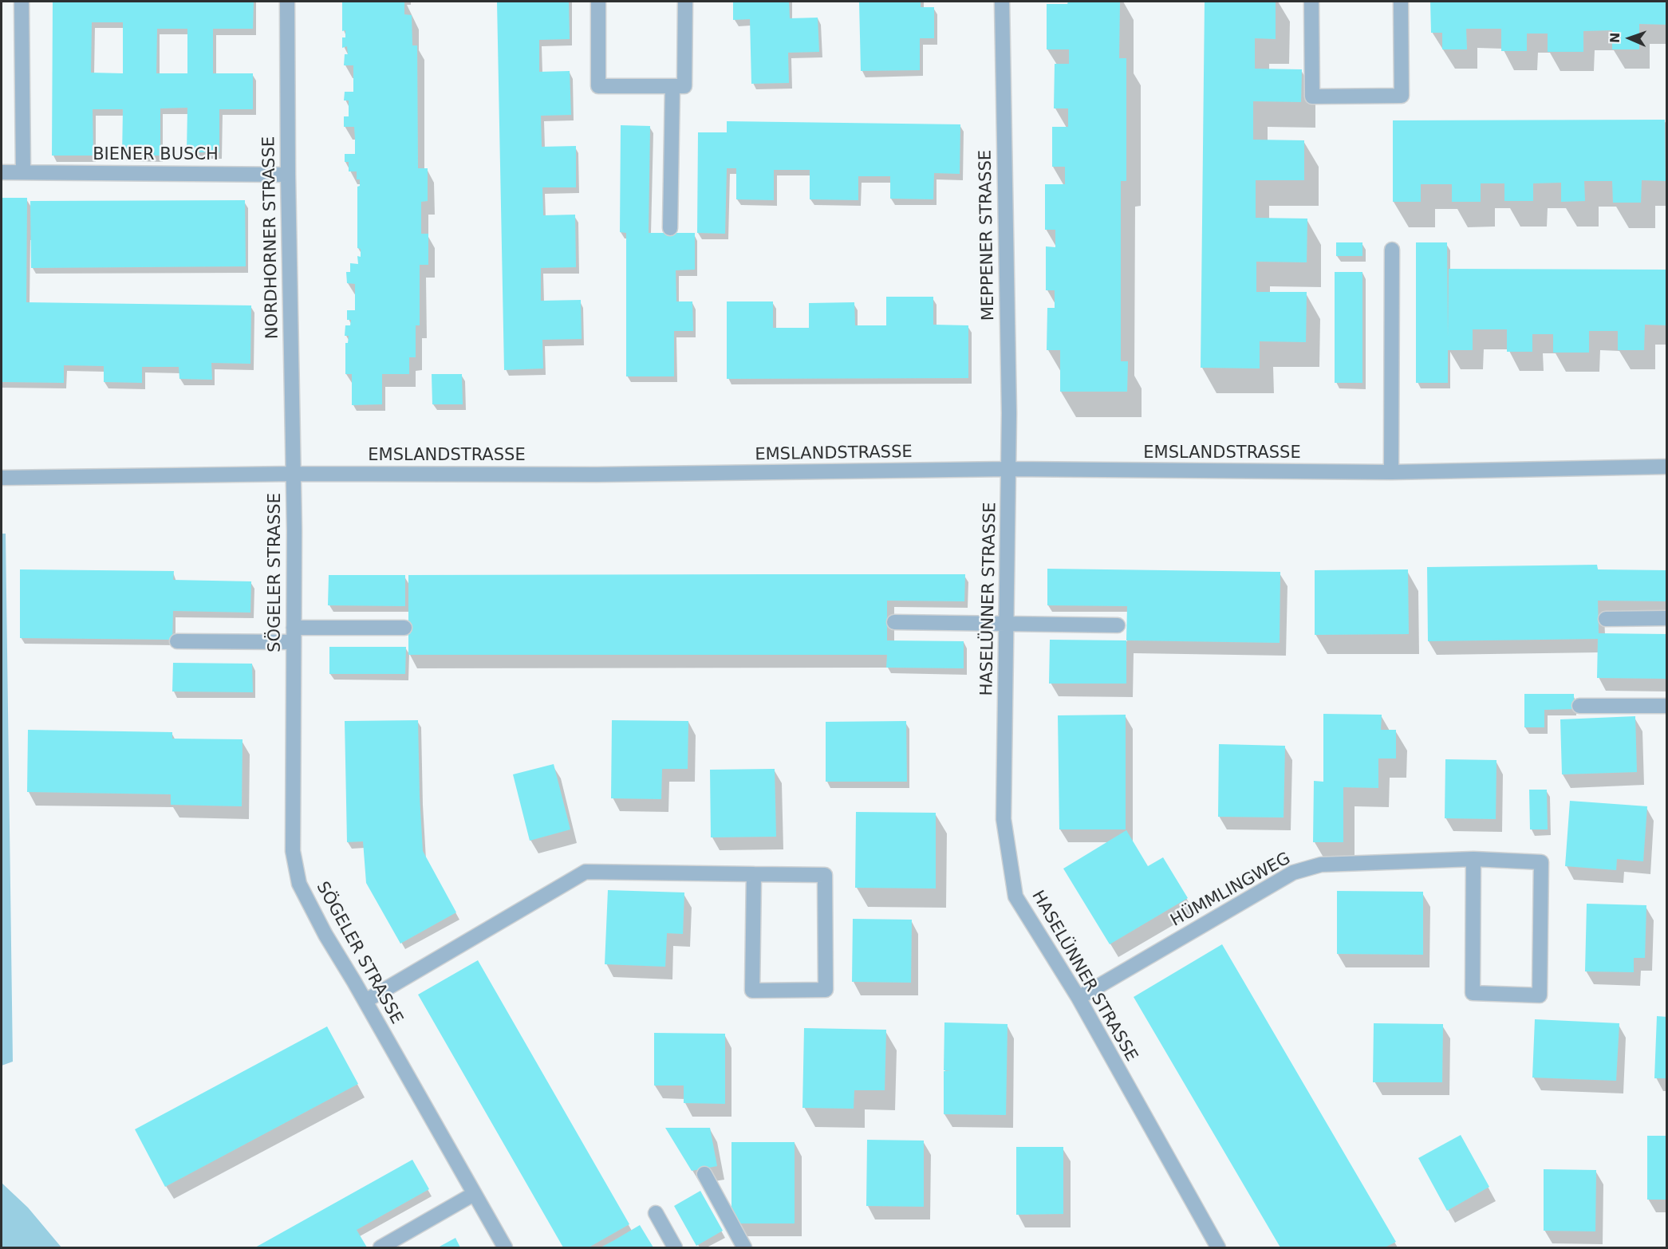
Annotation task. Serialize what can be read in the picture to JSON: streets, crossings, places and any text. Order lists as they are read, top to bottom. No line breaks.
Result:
{"streets":{"street":["BIENER BUSCH","MEPPENER STRASSE","NORDHORNER STRASSE","EMSLANDSTRASSE","SÖGELER STRASSE","HASELÜNNER STRASSE","HÜMMLINGWEG"]},"crossings":[["BIENER BUSCH","NORDHORNER STRASSE"],["MEPPENER STRASSE","EMSLANDSTRASSE"],["MEPPENER STRASSE","HASELÜNNER STRASSE"],["NORDHORNER STRASSE","EMSLANDSTRASSE"],["NORDHORNER STRASSE","SÖGELER STRASSE"],["EMSLANDSTRASSE","SÖGELER STRASSE"],["EMSLANDSTRASSE","HASELÜNNER STRASSE"],["HASELÜNNER STRASSE","HÜMMLINGWEG"]],"north":"left"}
